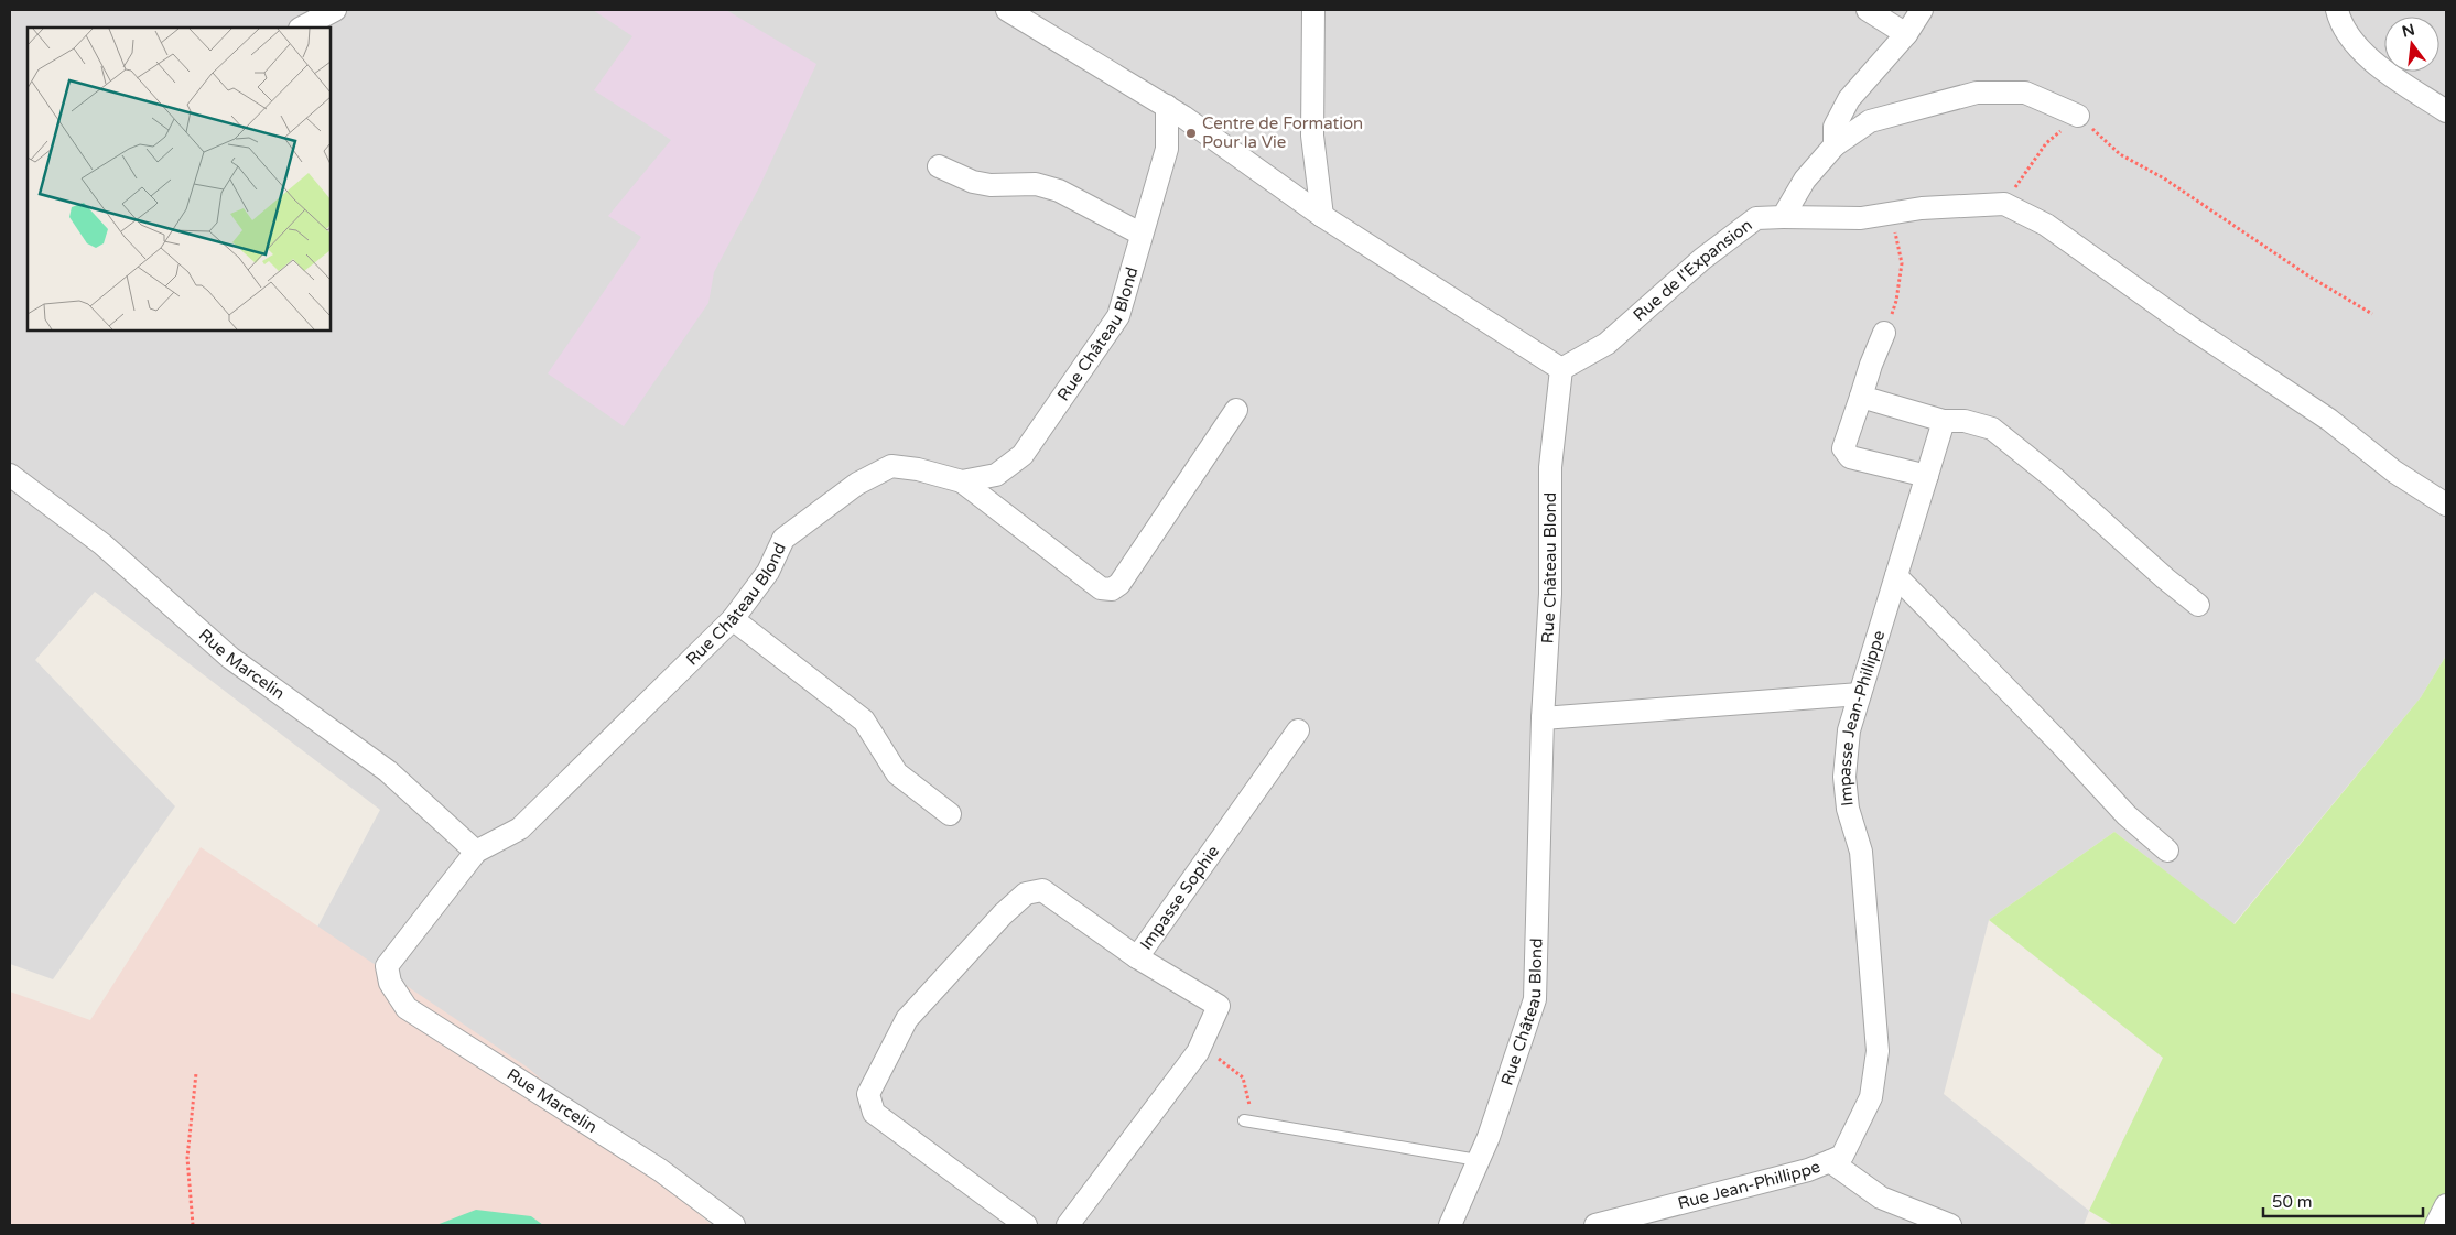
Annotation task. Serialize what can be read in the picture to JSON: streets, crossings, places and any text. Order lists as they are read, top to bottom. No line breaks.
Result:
{"streets":{"street":["Rue de l'Expansion","Rue Château Blond","Rue Marcelin","Impasse Jean-Phillippe","Impasse Sophie","Rue Jean-Phillippe"]},"crossings":[["Rue de l'Expansion","Rue Château Blond"],["Rue Château Blond","Rue Marcelin"],["Impasse Jean-Phillippe","Rue Jean-Phillippe"]],"places":["Centre de Formation Pour la Vie"],"scale_bar":"50 m","north":"top"}
